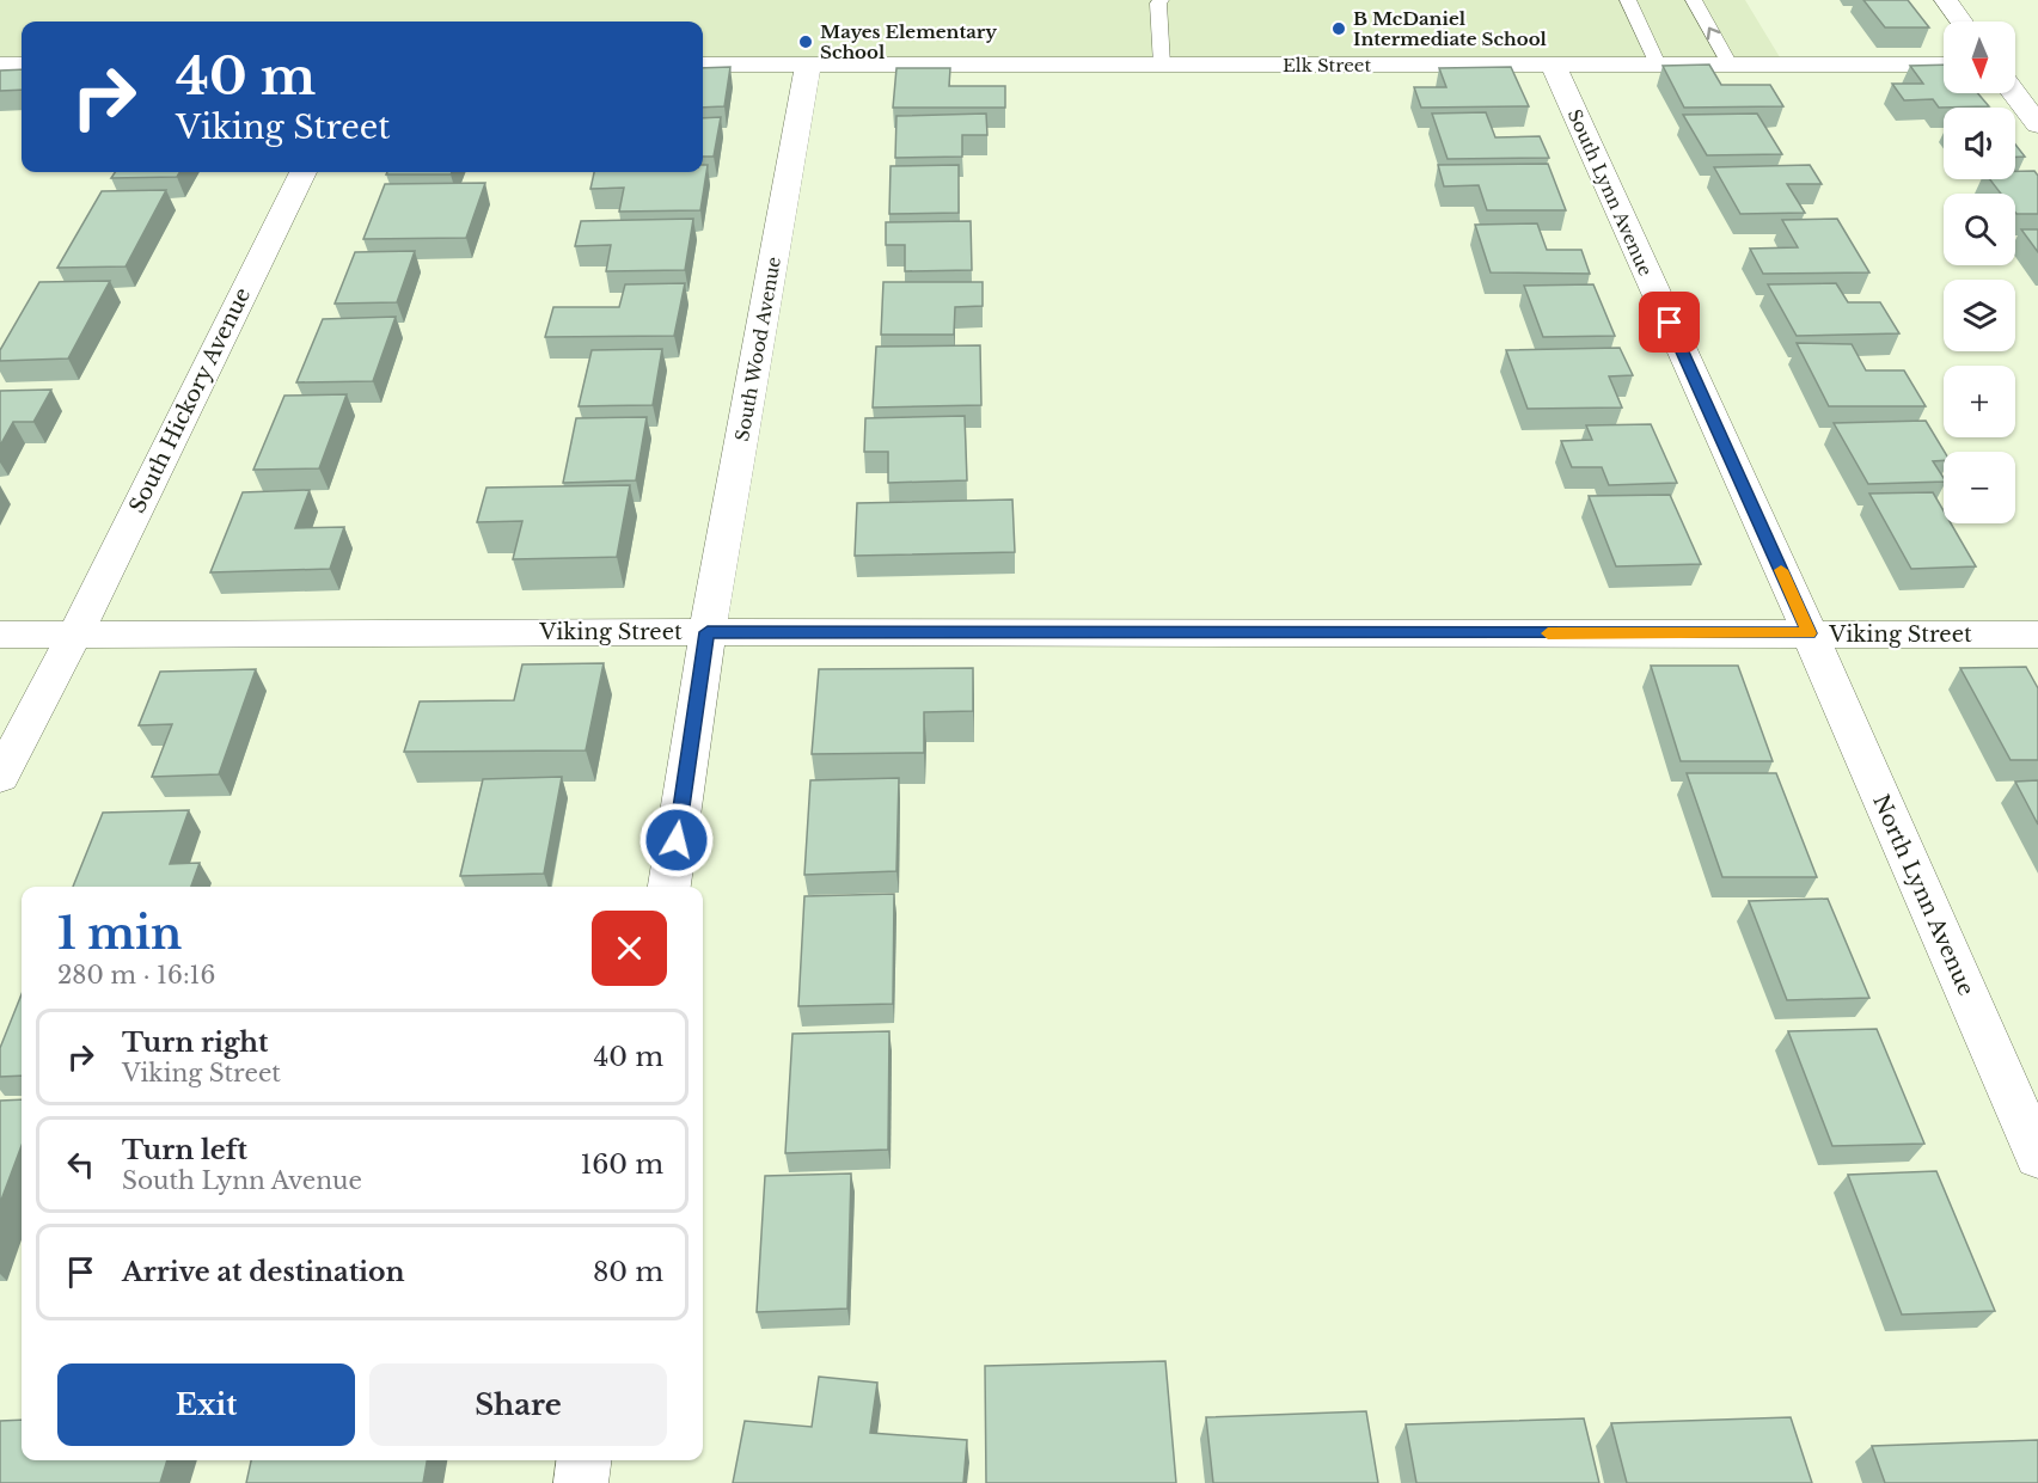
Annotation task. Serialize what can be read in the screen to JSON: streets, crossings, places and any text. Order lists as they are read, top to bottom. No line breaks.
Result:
{"streets":{"street":["Elk Street","South Lynn Avenue","South Wood Avenue","South Hickory Avenue","Viking Street","North Lynn Avenue"]},"crossings":[["Elk Street","South Lynn Avenue"],["Elk Street","South Wood Avenue"],["South Lynn Avenue","Viking Street"],["South Lynn Avenue","North Lynn Avenue"],["South Wood Avenue","Viking Street"],["South Hickory Avenue","Viking Street"],["Viking Street","North Lynn Avenue"]],"places":["B McDaniel Intermediate School","Mayes Elementary School"],"north":"bottom","page":{"map_buttons":["+","−"],"turn":["40 m","Viking Street"],"heading":["1 min","280 m · 16:16"],"list":[{"name":"Turn right","note":"Viking Street","value":"40 m"},{"name":"Turn left","note":"South Lynn Avenue","value":"160 m"},{"name":"Arrive at destination","value":"80 m"}],"buttons":["Exit","Share"]}}
